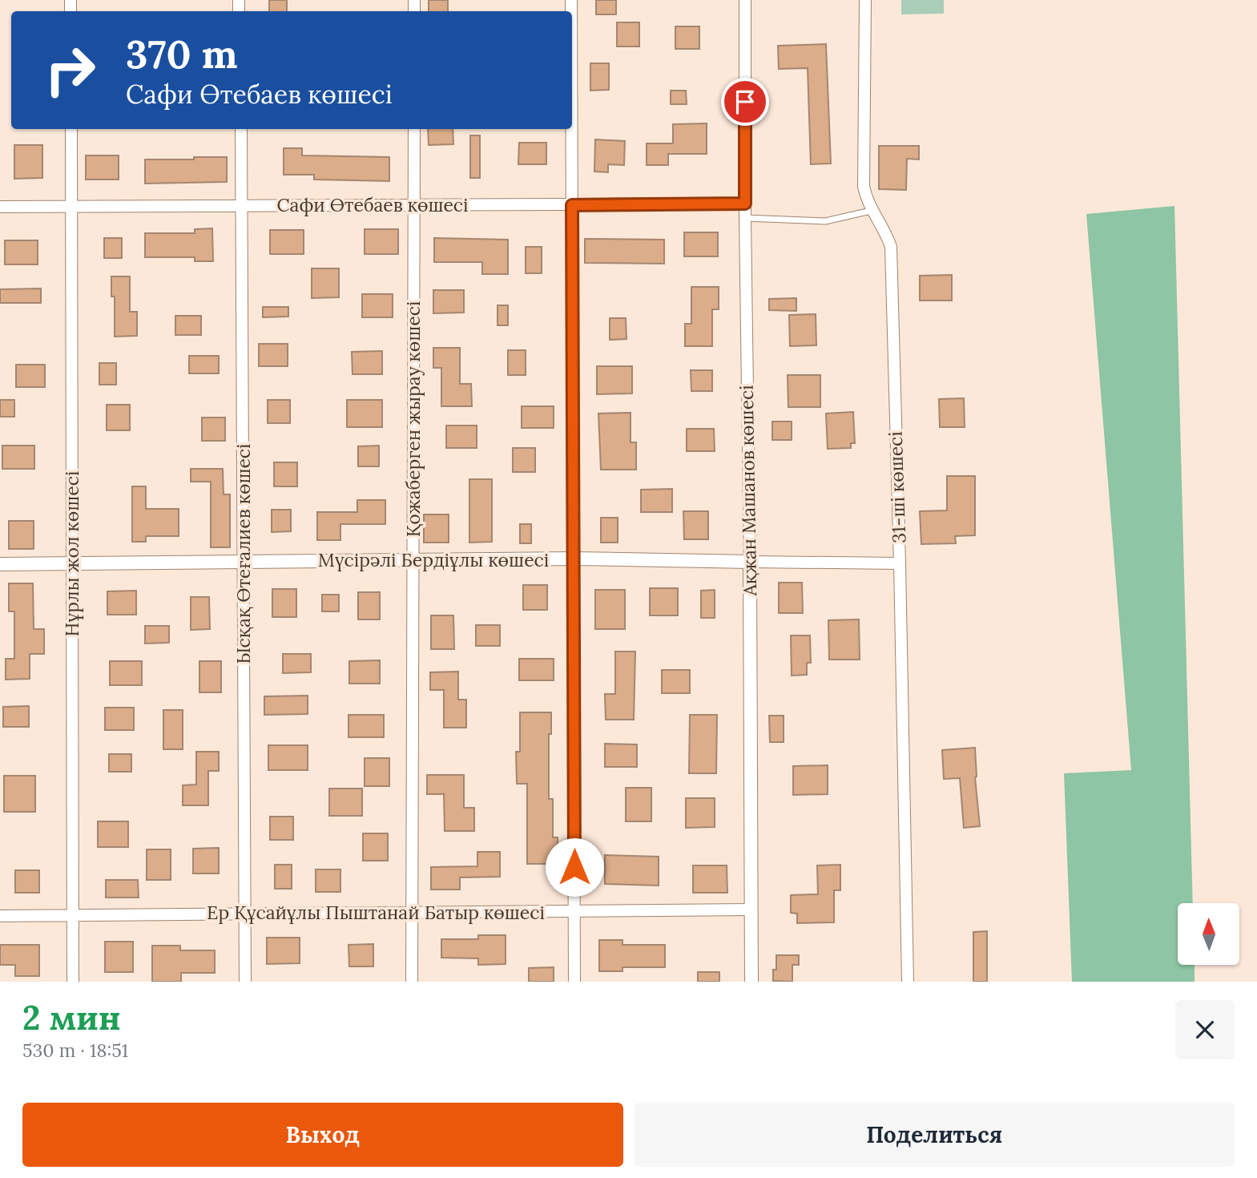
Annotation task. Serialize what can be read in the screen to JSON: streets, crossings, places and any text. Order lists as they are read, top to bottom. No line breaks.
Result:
{"streets":{"street":["Сафи Өтебаев көшесі","Қожаберген жырау көшесі","31-ші көшесі","Ақжан Машанов көшесі","Нұрлы жол көшесі","Ысқақ Өтеғалиев көшесі","Мүсірәлі Бердіұлы көшесі","Ер Құсайұлы Пыштанай Батыр көшесі"]},"crossings":[["Сафи Өтебаев көшесі","Қожаберген жырау көшесі"],["Сафи Өтебаев көшесі","Ақжан Машанов көшесі"],["Сафи Өтебаев көшесі","Нұрлы жол көшесі"],["Сафи Өтебаев көшесі","Ысқақ Өтеғалиев көшесі"],["Қожаберген жырау көшесі","Мүсірәлі Бердіұлы көшесі"],["Қожаберген жырау көшесі","Ер Құсайұлы Пыштанай Батыр көшесі"],["31-ші көшесі","Мүсірәлі Бердіұлы көшесі"],["Ақжан Машанов көшесі","Мүсірәлі Бердіұлы көшесі"],["Ақжан Машанов көшесі","Ер Құсайұлы Пыштанай Батыр көшесі"],["Нұрлы жол көшесі","Мүсірәлі Бердіұлы көшесі"],["Нұрлы жол көшесі","Ер Құсайұлы Пыштанай Батыр көшесі"],["Ысқақ Өтеғалиев көшесі","Мүсірәлі Бердіұлы көшесі"],["Ысқақ Өтеғалиев көшесі","Ер Құсайұлы Пыштанай Батыр көшесі"]],"north":"top","page":{"turn":["370 m","Сафи Өтебаев көшесі"],"heading":["2 мин","530 m · 18:51"],"buttons":["Выход","Поделиться"]}}
